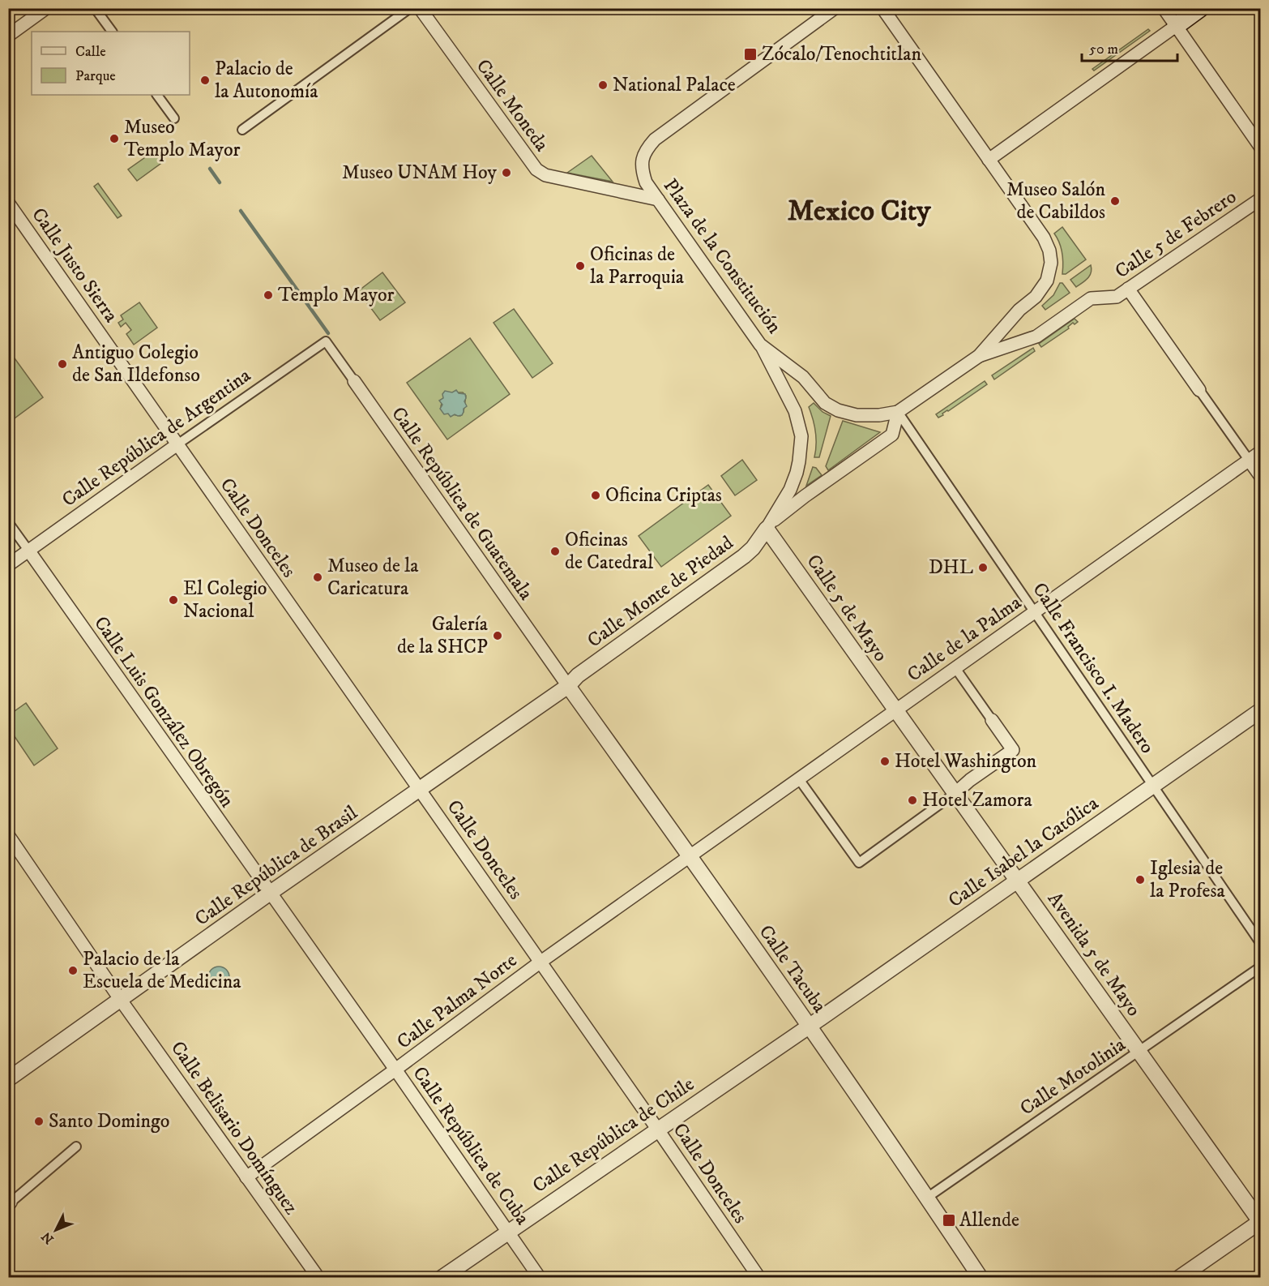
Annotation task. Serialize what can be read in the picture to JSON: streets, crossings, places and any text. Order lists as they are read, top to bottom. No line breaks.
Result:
{"streets":{"street":["Calle Moneda","Calle 5 de Febrero","Plaza de la Constitución","Calle Justo Sierra","Calle República de Argentina","Calle República de Guatemala","Calle Donceles","Calle Monte de Piedad","Calle 5 de Mayo","Calle de la Palma","Calle Francisco I. Madero","Calle Luis González Obregón","Calle Isabel la Católica","Calle República de Brasil","Avenida 5 de Mayo","Calle Tacuba","Calle Palma Norte","Calle Motolinia","Calle Belisario Domínguez","Calle República de Chile","Calle República de Cuba"]},"crossings":[["Calle Moneda","Plaza de la Constitución"],["Calle 5 de Febrero","Plaza de la Constitución"],["Plaza de la Constitución","Calle Monte de Piedad"],["Plaza de la Constitución","Calle Francisco I. Madero"],["Calle Justo Sierra","Calle República de Argentina"],["Calle Justo Sierra","Calle Donceles"],["Calle República de Argentina","Calle República de Guatemala"],["Calle República de Argentina","Calle Donceles"],["Calle República de Argentina","Calle Luis González Obregón"],["Calle República de Guatemala","Calle Monte de Piedad"],["Calle República de Guatemala","Calle República de Brasil"],["Calle República de Guatemala","Calle Tacuba"],["Calle Donceles","Calle República de Brasil"],["Calle Donceles","Calle Palma Norte"],["Calle Donceles","Calle República de Chile"],["Calle Monte de Piedad","Calle 5 de Mayo"],["Calle Monte de Piedad","Calle Francisco I. Madero"],["Calle Monte de Piedad","Calle República de Brasil"],["Calle Monte de Piedad","Calle Tacuba"],["Calle 5 de Mayo","Calle de la Palma"],["Calle 5 de Mayo","Avenida 5 de Mayo"],["Calle de la Palma","Calle Francisco I. Madero"],["Calle de la Palma","Avenida 5 de Mayo"],["Calle de la Palma","Calle Tacuba"],["Calle de la Palma","Calle Palma Norte"],["Calle Francisco I. Madero","Calle Isabel la Católica"],["Calle Luis González Obregón","Calle República de Brasil"],["Calle Luis González Obregón","Calle República de Cuba"],["Calle Isabel la Católica","Avenida 5 de Mayo"],["Calle Isabel la Católica","Calle Tacuba"],["Calle Isabel la Católica","Calle República de Chile"],["Calle República de Brasil","Calle Tacuba"],["Calle República de Brasil","Calle Belisario Domínguez"],["Calle República de Brasil","Calle República de Cuba"],["Avenida 5 de Mayo","Calle Motolinia"],["Calle Tacuba","Calle Palma Norte"],["Calle Tacuba","Calle Motolinia"],["Calle Tacuba","Calle República de Chile"],["Calle Palma Norte","Calle Belisario Domínguez"],["Calle Palma Norte","Calle República de Cuba"],["Calle República de Chile","Calle República de Cuba"]],"districts":["Mexico City"],"places":{"transit":["Zócalo/Tenochtitlan","Allende"],"other":["Palacio de la Autonomía","National Palace","Museo Templo Mayor","Museo UNAM Hoy","Museo Salón de Cabildos","Oficinas de la Parroquia","Templo Mayor","Antiguo Colegio de San Ildefonso","Oficina Criptas","Oficinas de Catedral","DHL","Museo de la Caricatura","El Colegio Nacional","Galería de la SHCP","Hotel Washington","Hotel Zamora","Iglesia de la Profesa","Palacio de la Escuela de Medicina","Santo Domingo"]},"legend":["Calle","Parque"],"scale_bar":"50 m","north":"bottom left"}
